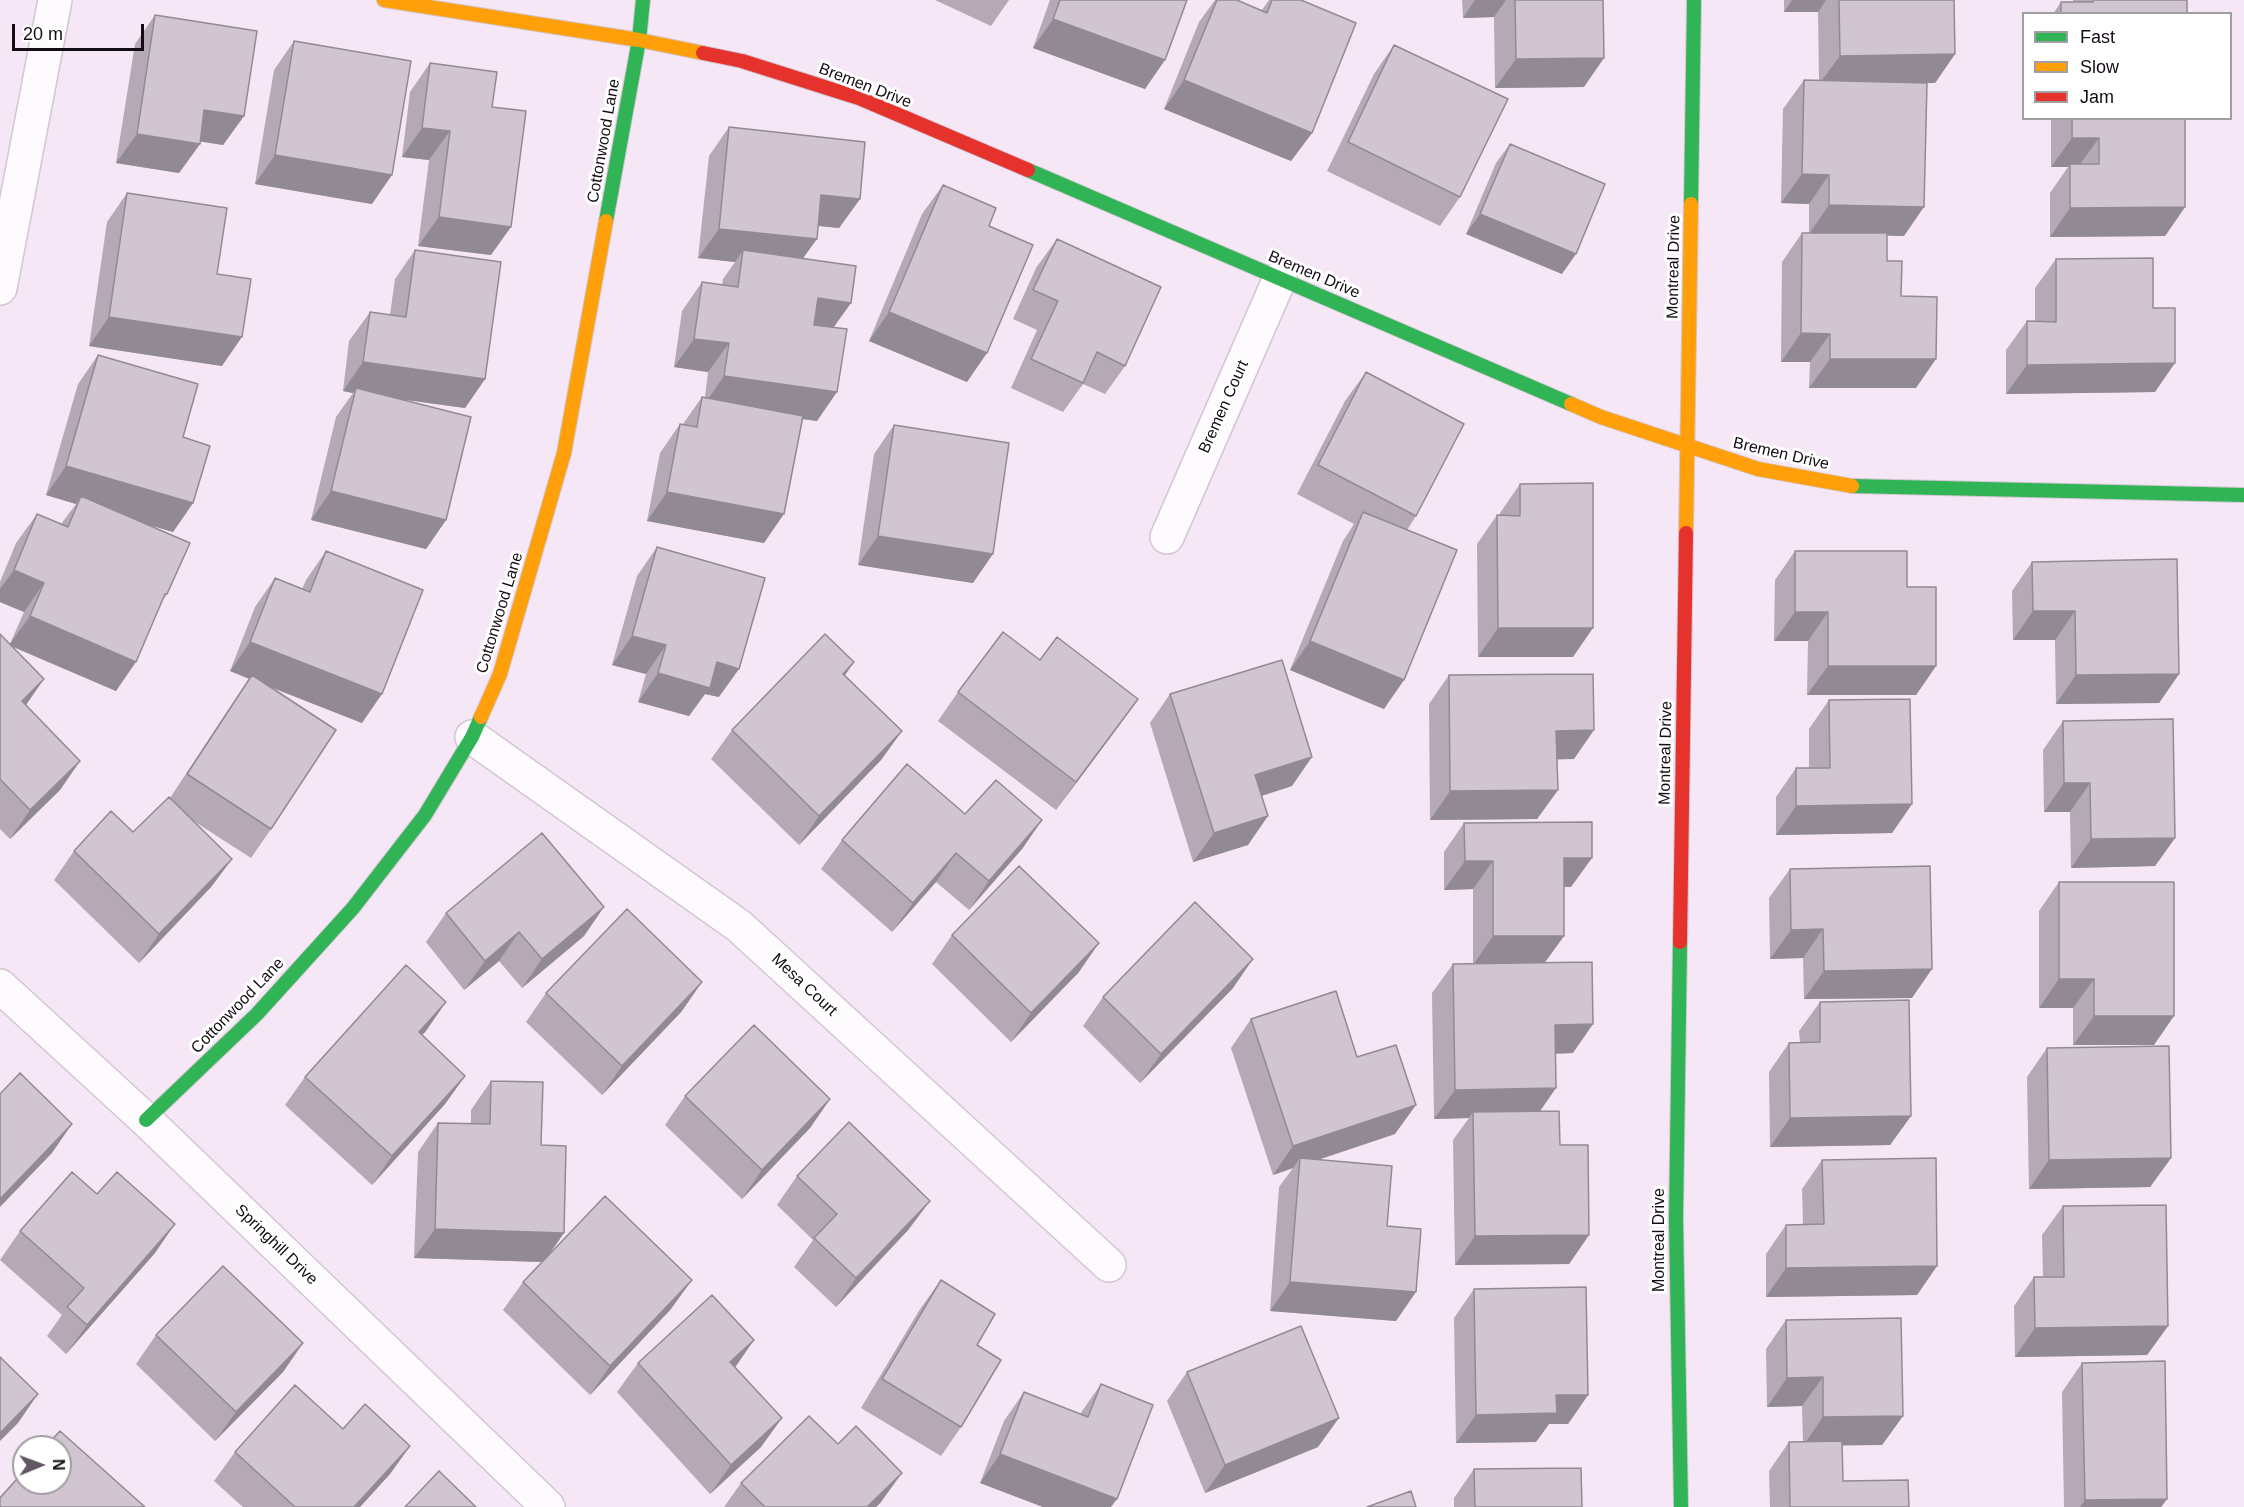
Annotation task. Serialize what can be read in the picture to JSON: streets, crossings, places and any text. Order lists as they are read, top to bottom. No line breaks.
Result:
{"streets":{"street":["Bremen Drive","Cottonwood Lane","Montreal Drive","Bremen Court","Mesa Court","Springhill Drive"]},"crossings":[["Bremen Drive","Cottonwood Lane"],["Bremen Drive","Montreal Drive"],["Bremen Drive","Bremen Court"],["Cottonwood Lane","Mesa Court"],["Cottonwood Lane","Springhill Drive"]],"legend":["Fast","Slow","Jam"],"scale_bar":"20 m","north":"right"}
